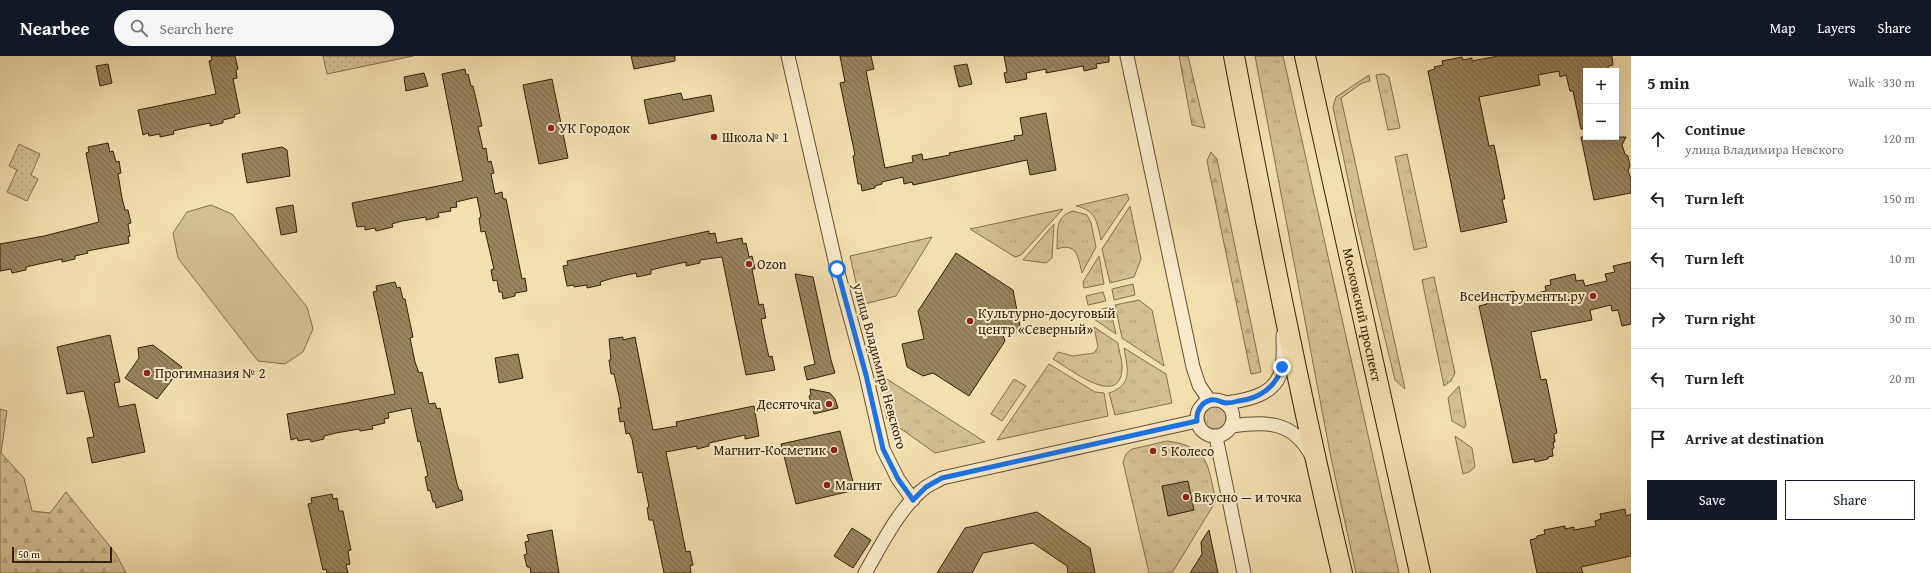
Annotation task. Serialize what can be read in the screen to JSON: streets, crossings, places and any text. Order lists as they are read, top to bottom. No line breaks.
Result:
{"streets":{"main road":["Московский проспект"],"street":["улица Владимира Невского"]},"places":["УК Городок","Школа № 1","Ozon","ВсеИнструменты.ру","Культурно-досуговый центр «Северный»","Прогимназия № 2","Десяточка","Магнит-Косметик","5 Колесо","Магнит","Вкусно — и точка"],"scale_bar":"50 m","page":{"header":"Nearbee","search":"Search here","nav":["Map","Layers","Share"],"heading":["5 min","Walk · 330 m"],"map_buttons":["+","−"],"list":[["Continue","улица Владимира Невского","120 m"],["Turn left","150 m"],["Turn left","10 m"],["Turn right","30 m"],["Turn left","20 m"],"Arrive at destination"],"buttons":["Save","Share"],"scale":"50 m"}}
